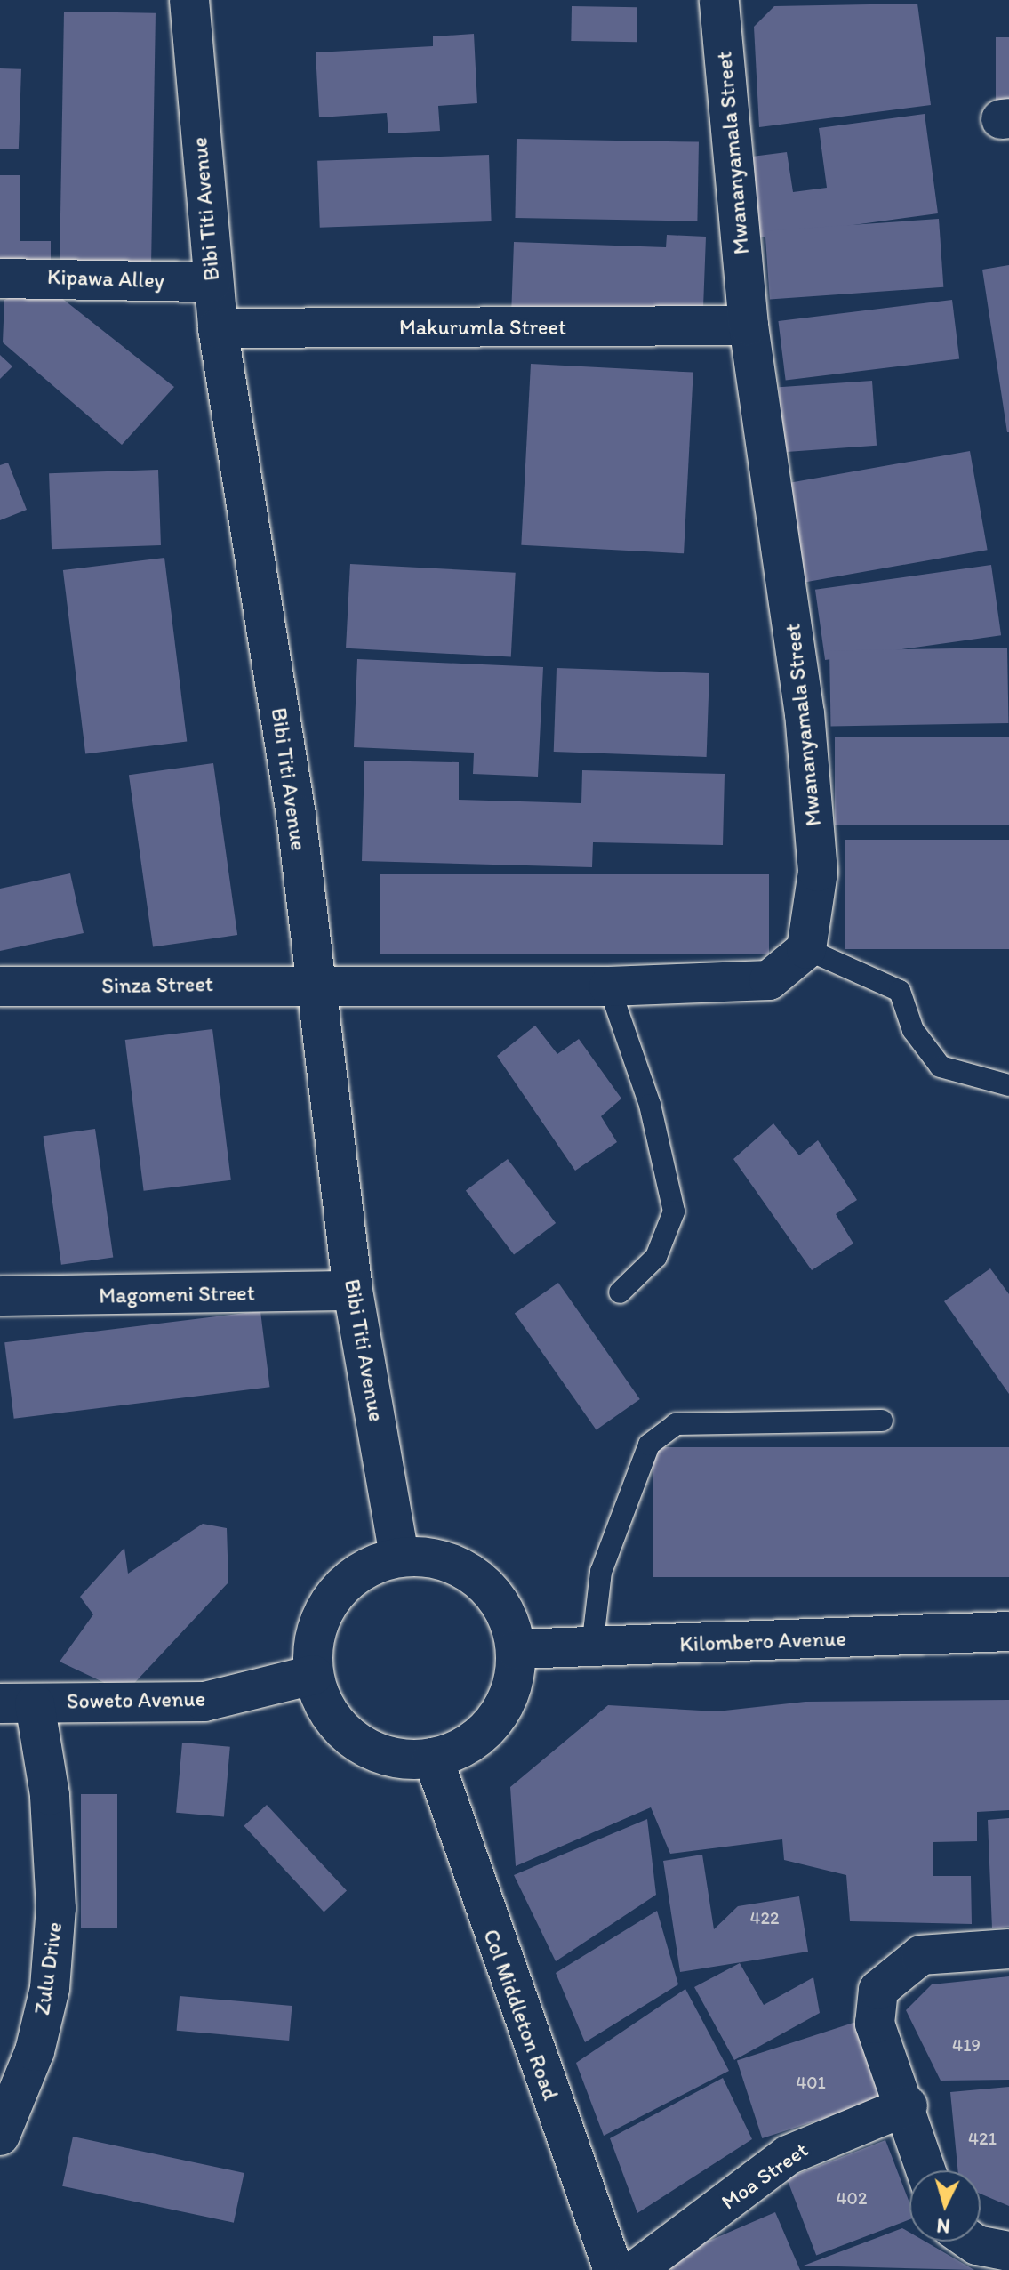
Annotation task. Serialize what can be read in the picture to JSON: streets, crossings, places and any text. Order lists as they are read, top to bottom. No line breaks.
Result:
{"streets":{"street":["Mwananyamala Street","Bibi Titi Avenue","Kipawa Alley","Makurumla Street","Sinza Street","Magomeni Street","Kilombero Avenue","Soweto Avenue","Zulu Drive","Col Middleton Road","Moa Street"]},"crossings":[["Mwananyamala Street","Makurumla Street"],["Bibi Titi Avenue","Kipawa Alley"],["Bibi Titi Avenue","Makurumla Street"],["Bibi Titi Avenue","Sinza Street"],["Bibi Titi Avenue","Magomeni Street"],["Bibi Titi Avenue","Kilombero Avenue"],["Bibi Titi Avenue","Soweto Avenue"],["Bibi Titi Avenue","Col Middleton Road"],["Kilombero Avenue","Soweto Avenue"],["Kilombero Avenue","Col Middleton Road"],["Soweto Avenue","Zulu Drive"],["Soweto Avenue","Col Middleton Road"]],"house_numbers":["422","419","401","421","402"],"north":"bottom"}
